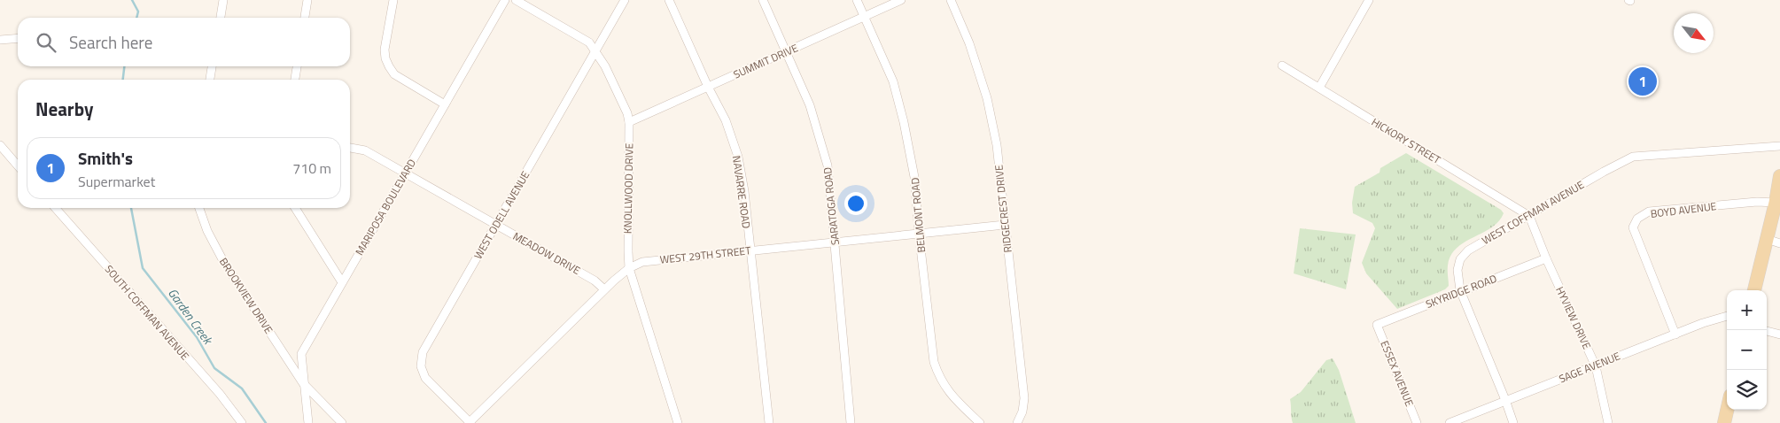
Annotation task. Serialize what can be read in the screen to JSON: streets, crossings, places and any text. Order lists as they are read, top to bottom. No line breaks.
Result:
{"streets":{"street":["SUMMIT DRIVE","HICKORY STREET","KNOLLWOOD DRIVE","NAVARRE ROAD","SARATOGA ROAD","MARIPOSA BOULEVARD","RIDGECREST DRIVE","BOYD AVENUE","WEST COFFMAN AVENUE","WEST ODELL AVENUE","BELMONT ROAD","MEADOW DRIVE","WEST 29TH STREET","SKYRIDGE ROAD","BROOKVIEW DRIVE","SOUTH COFFMAN AVENUE","HYVIEW DRIVE","SAGE AVENUE","ESSEX AVENUE"]},"crossings":[["SUMMIT DRIVE","KNOLLWOOD DRIVE"],["SUMMIT DRIVE","NAVARRE ROAD"],["SUMMIT DRIVE","SARATOGA ROAD"],["SUMMIT DRIVE","BELMONT ROAD"],["HICKORY STREET","WEST COFFMAN AVENUE"],["HICKORY STREET","HYVIEW DRIVE"],["KNOLLWOOD DRIVE","WEST ODELL AVENUE"],["KNOLLWOOD DRIVE","WEST 29TH STREET"],["NAVARRE ROAD","WEST 29TH STREET"],["SARATOGA ROAD","WEST 29TH STREET"],["MARIPOSA BOULEVARD","MEADOW DRIVE"],["MARIPOSA BOULEVARD","BROOKVIEW DRIVE"],["RIDGECREST DRIVE","WEST 29TH STREET"],["BOYD AVENUE","SAGE AVENUE"],["WEST COFFMAN AVENUE","SKYRIDGE ROAD"],["WEST COFFMAN AVENUE","HYVIEW DRIVE"],["WEST COFFMAN AVENUE","SAGE AVENUE"],["WEST ODELL AVENUE","MEADOW DRIVE"],["WEST ODELL AVENUE","WEST 29TH STREET"],["BELMONT ROAD","WEST 29TH STREET"],["MEADOW DRIVE","WEST 29TH STREET"],["SKYRIDGE ROAD","HYVIEW DRIVE"],["SKYRIDGE ROAD","ESSEX AVENUE"],["HYVIEW DRIVE","SAGE AVENUE"]],"water":["Garden Creek"],"north":"bottom right","page":{"search":"Search here","pins":"1","heading":"Nearby","list":[{"mark":"1","name":"Smith's","note":"Supermarket","value":"710 m"}],"map_buttons":["+","−"]}}
